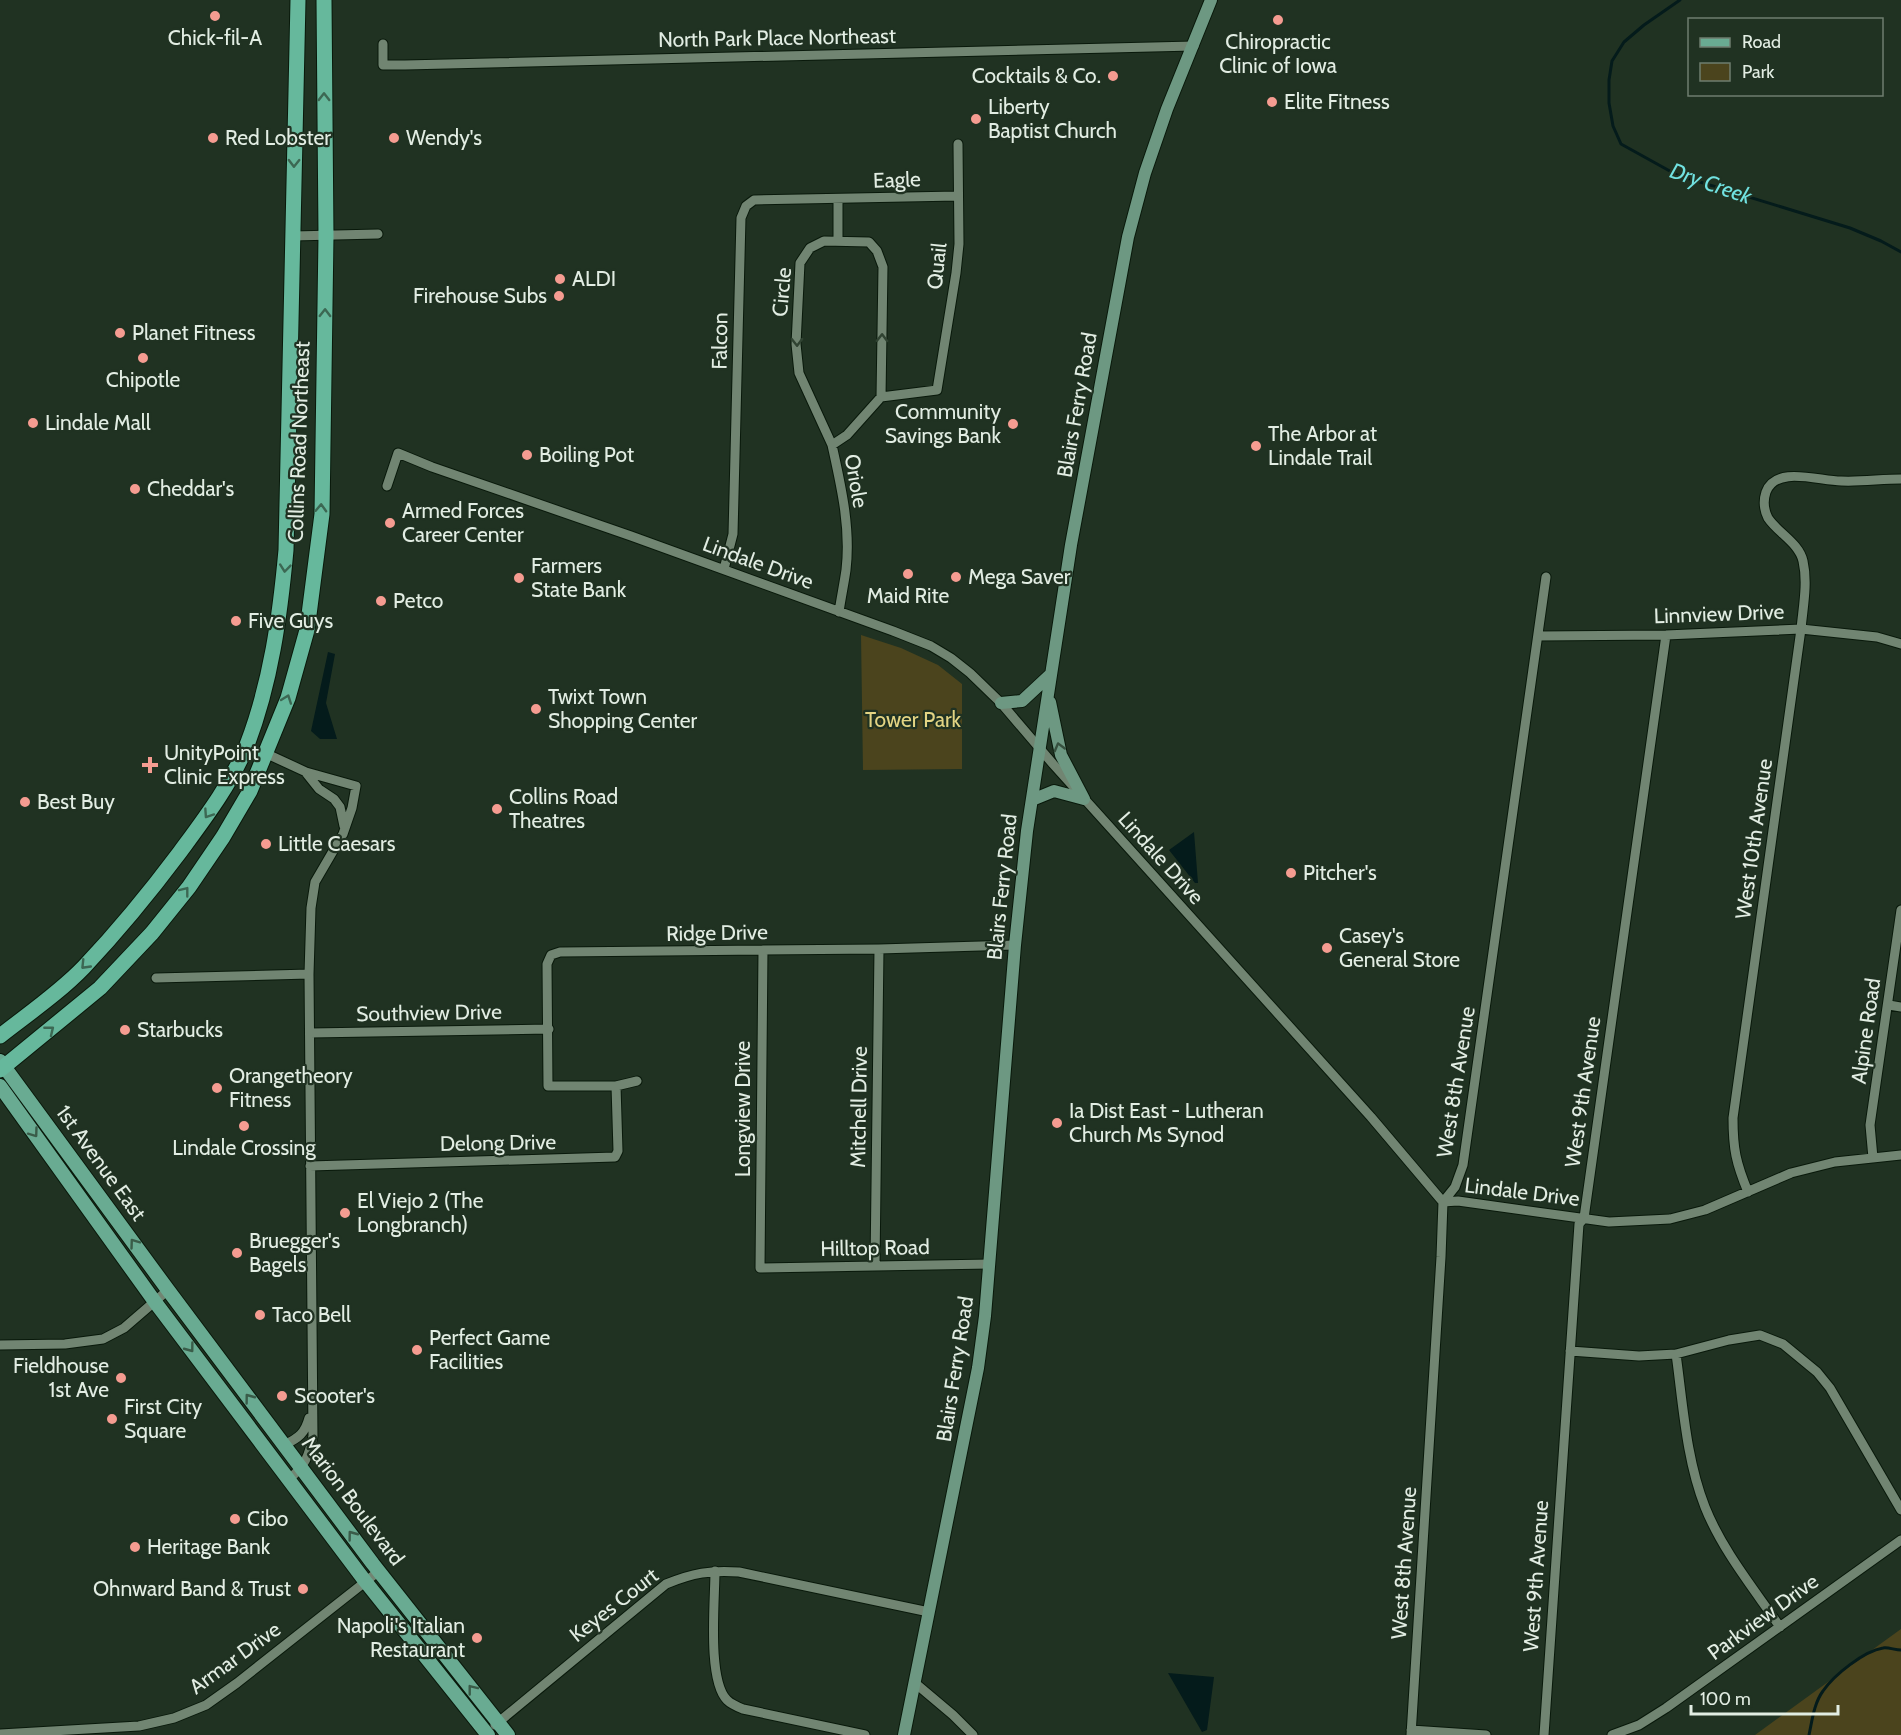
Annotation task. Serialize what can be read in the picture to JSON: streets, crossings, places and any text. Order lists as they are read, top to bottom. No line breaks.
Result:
{"streets":{"highway":["Collins Road Northeast"],"main road":["Blairs Ferry Road","1st Avenue East","Marion Boulevard"],"street":["North Park Place Northeast","Eagle","Quail","Circle","Falcon","Oriole","Lindale Drive","Linnview Drive","West 10th Avenue","Ridge Drive","Southview Drive","Alpine Road","West 8th Avenue","West 9th Avenue","Mitchell Drive","Longview Drive","Delong Drive","Hilltop Road","Keyes Court","Parkview Drive","Armar Drive"]},"crossings":[["North Park Place Northeast","Blairs Ferry Road"],["Eagle","Quail"],["Eagle","Falcon"],["Quail","Circle"],["Quail","Oriole"],["Circle","Oriole"],["Falcon","Lindale Drive"],["Blairs Ferry Road","Lindale Drive"],["Blairs Ferry Road","Ridge Drive"],["Blairs Ferry Road","Hilltop Road"],["Blairs Ferry Road","Keyes Court"],["Collins Road Northeast","1st Avenue East"],["Oriole","Lindale Drive"],["Lindale Drive","West 10th Avenue"],["Lindale Drive","Alpine Road"],["Lindale Drive","West 8th Avenue"],["Lindale Drive","West 9th Avenue"],["Linnview Drive","West 10th Avenue"],["Linnview Drive","West 8th Avenue"],["Linnview Drive","West 9th Avenue"],["Ridge Drive","Southview Drive"],["Ridge Drive","Mitchell Drive"],["Ridge Drive","Longview Drive"],["Ridge Drive","Delong Drive"],["Mitchell Drive","Hilltop Road"],["Longview Drive","Hilltop Road"],["1st Avenue East","Marion Boulevard"],["Marion Boulevard","Keyes Court"],["Marion Boulevard","Armar Drive"]],"water":["Dry Creek"],"parks":["Tower Park"],"places":{"other":["Chick-fil-A","Chiropractic Clinic of Iowa","Cocktails & Co.","Elite Fitness","Liberty Baptist Church","Red Lobster","Wendy's","ALDI","Firehouse Subs","Planet Fitness","Chipotle","Lindale Mall","Community Savings Bank","The Arbor at Lindale Trail","Boiling Pot","Cheddar's","Armed Forces Career Center","Maid Rite","Mega Saver","Farmers State Bank","Petco","Five Guys","Twixt Town Shopping Center","Best Buy","Collins Road Theatres","Little Caesars","Pitcher's","Casey's General Store","Starbucks","Orangetheory Fitness","Ia Dist East - Lutheran Church Ms Synod","Lindale Crossing","El Viejo 2 (The Longbranch)","Bruegger's Bagels","Taco Bell","Perfect Game Facilities","Fieldhouse 1st Ave","Scooter's","First City Square","Cibo","Heritage Bank","Ohnward Band & Trust","Napoli's Italian Restaurant"],"health":["UnityPoint Clinic Express"]},"legend":["Road","Park"],"scale_bar":"100 m"}
